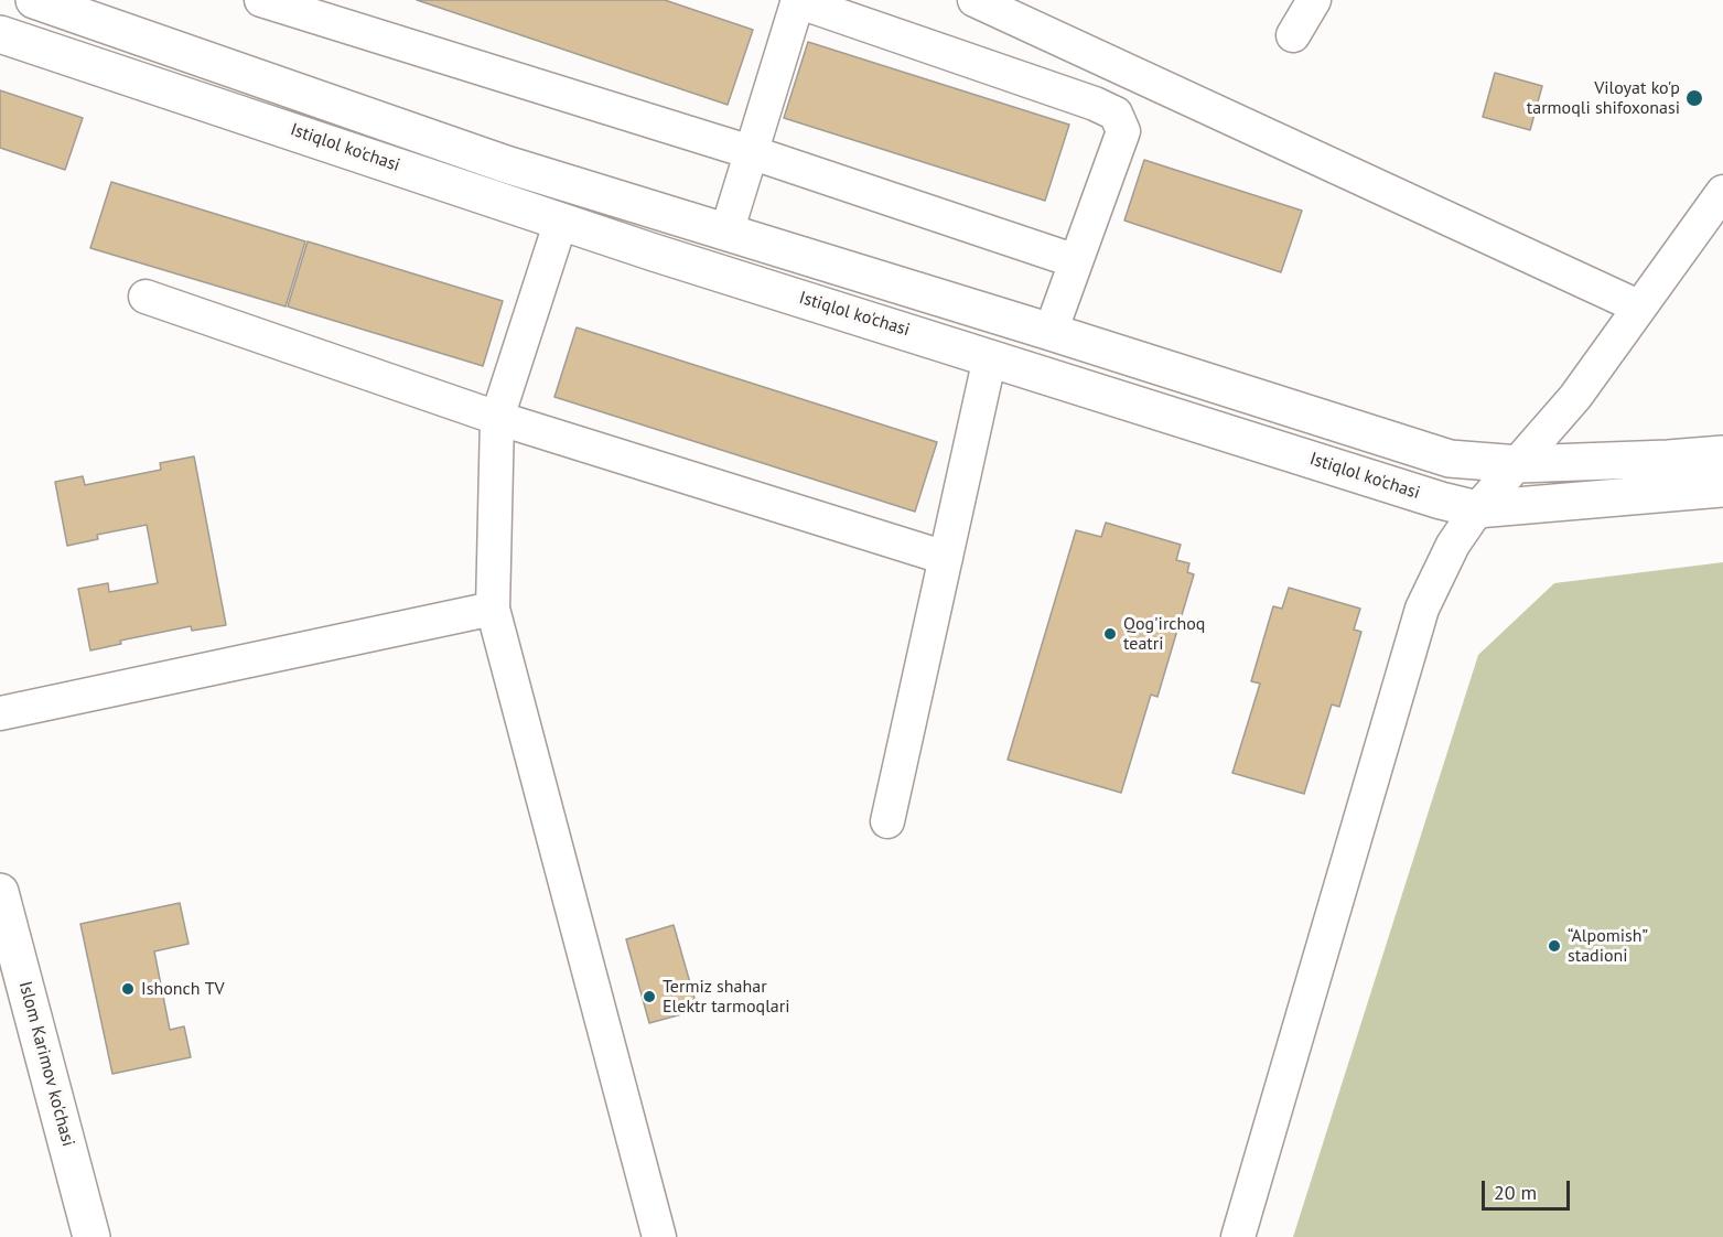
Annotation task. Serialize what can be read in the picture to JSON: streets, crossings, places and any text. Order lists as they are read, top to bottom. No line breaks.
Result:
{"streets":{"main road":["Istiqlol ko'chasi","Islom Karimov ko'chasi"]},"places":["Viloyat ko'p tarmoqli shifoxonasi","Qog'irchoq teatri","“Alpomish” stadioni","Ishonch TV","Termiz shahar Elektr tarmoqlari"],"scale_bar":"20 m"}
